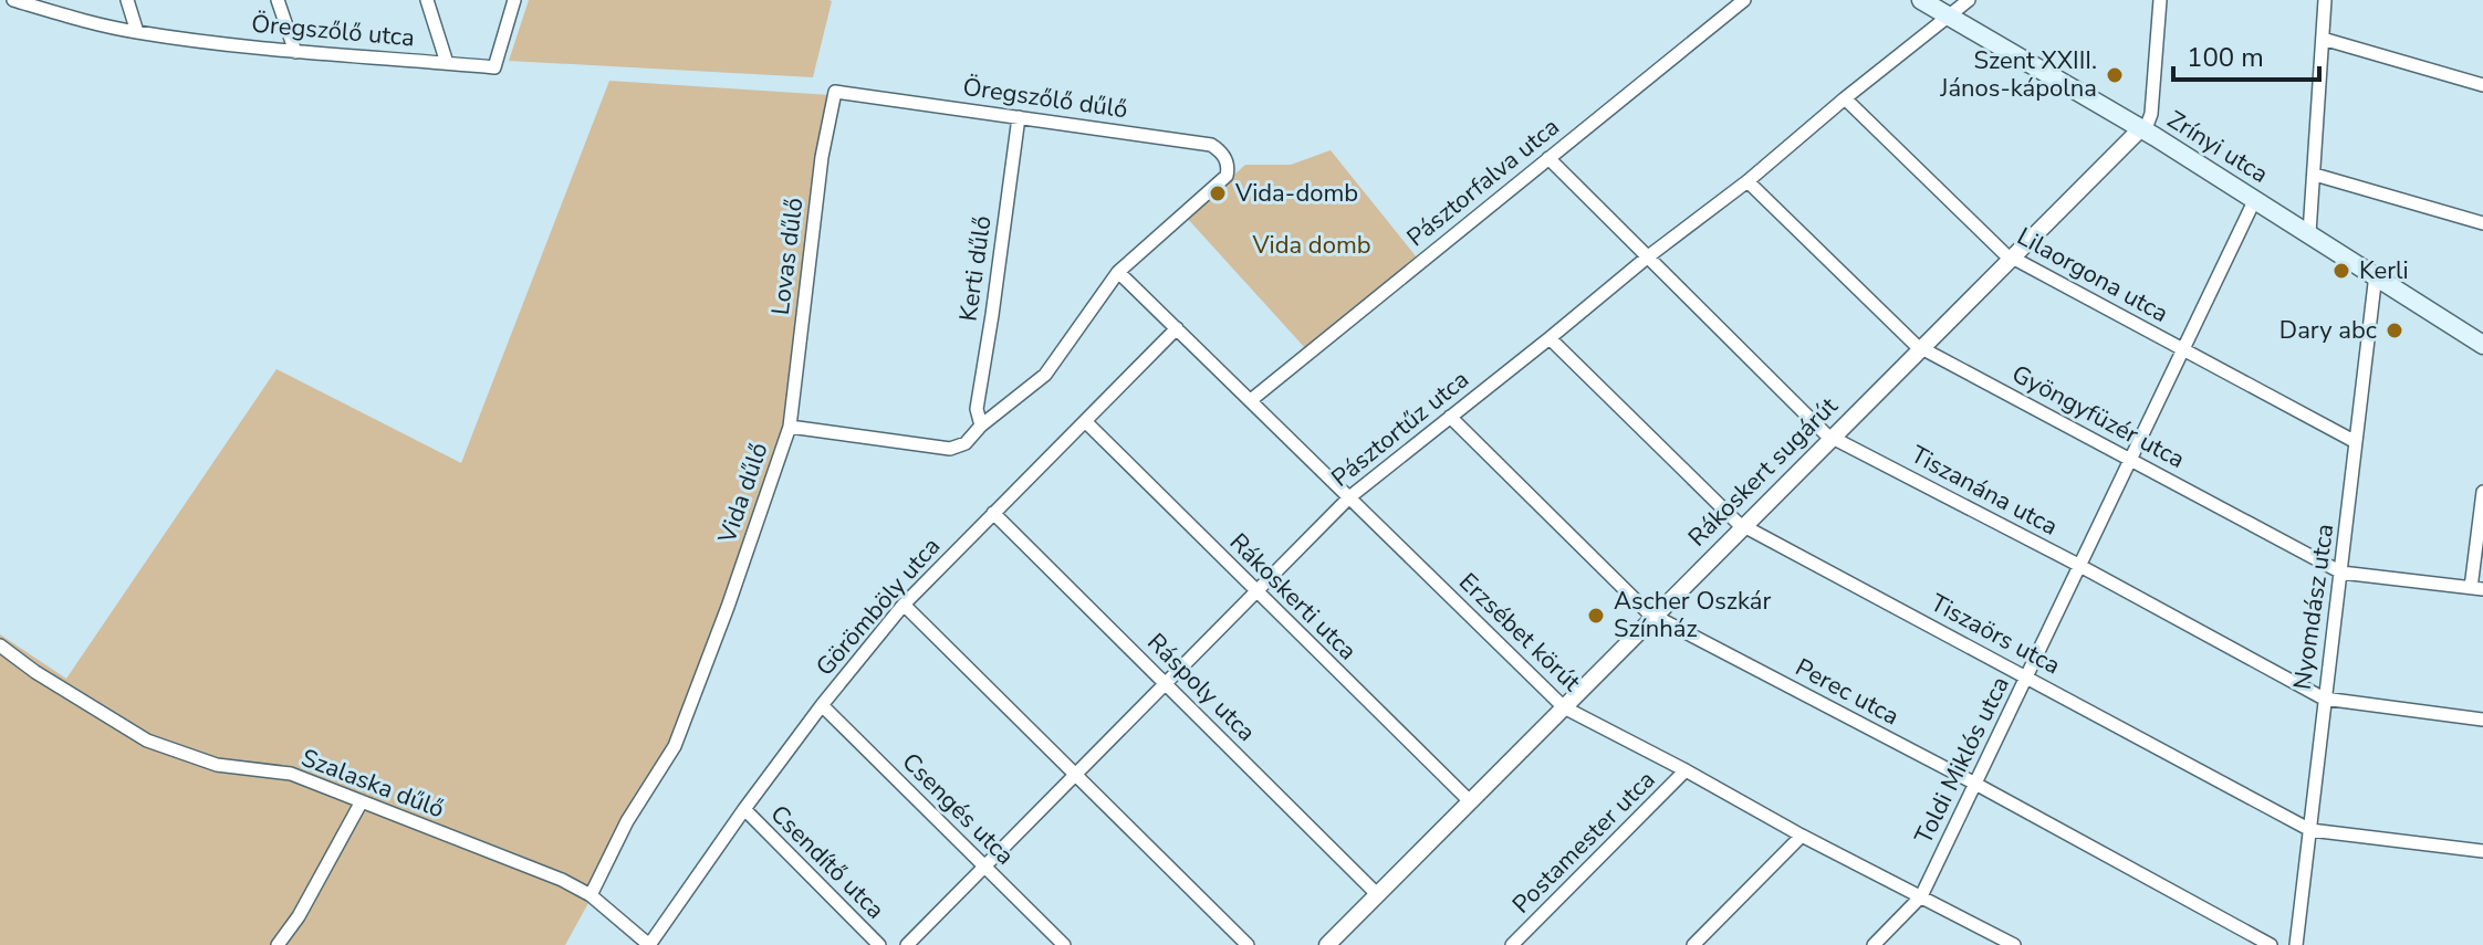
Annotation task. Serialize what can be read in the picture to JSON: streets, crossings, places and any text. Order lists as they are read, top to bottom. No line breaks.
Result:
{"streets":{"main road":["Zrínyi utca"],"street":["Öregszőlő utca","Öregszőlő dűlő","Pásztorfalva utca","Lovas dűlő","Kerti dűlő","Lilaorgona utca","Gyöngyfüzér utca","Pásztortűz utca","Rákoskert sugárút","Tiszanána utca","Vida dűlő","Rákoskerti utca","Görömböly utca","Nyomdász utca","Erzsébet körút","Tiszaörs utca","Ráspoly utca","Perec utca","Toldi Miklós utca","Szalaska dűlő","Csengés utca","Postamester utca","Csendítő utca"]},"crossings":[["Öregszőlő dűlő","Lovas dűlő"],["Öregszőlő dűlő","Kerti dűlő"],["Öregszőlő dűlő","Vida dűlő"],["Zrínyi utca","Pásztortűz utca"],["Zrínyi utca","Rákoskert sugárút"],["Zrínyi utca","Nyomdász utca"],["Zrínyi utca","Toldi Miklós utca"],["Pásztorfalva utca","Tiszanána utca"],["Pásztorfalva utca","Erzsébet körút"],["Lovas dűlő","Vida dűlő"],["Kerti dűlő","Vida dűlő"],["Lilaorgona utca","Pásztortűz utca"],["Lilaorgona utca","Rákoskert sugárút"],["Lilaorgona utca","Nyomdász utca"],["Lilaorgona utca","Toldi Miklós utca"],["Gyöngyfüzér utca","Pásztortűz utca"],["Gyöngyfüzér utca","Rákoskert sugárút"],["Gyöngyfüzér utca","Nyomdász utca"],["Gyöngyfüzér utca","Toldi Miklós utca"],["Pásztortűz utca","Tiszanána utca"],["Pásztortűz utca","Rákoskerti utca"],["Pásztortűz utca","Erzsébet körút"],["Pásztortűz utca","Tiszaörs utca"],["Pásztortűz utca","Ráspoly utca"],["Pásztortűz utca","Perec utca"],["Pásztortűz utca","Csengés utca"],["Rákoskert sugárút","Tiszanána utca"],["Rákoskert sugárút","Rákoskerti utca"],["Rákoskert sugárút","Erzsébet körút"],["Rákoskert sugárút","Tiszaörs utca"],["Rákoskert sugárút","Ráspoly utca"],["Rákoskert sugárút","Perec utca"],["Tiszanána utca","Nyomdász utca"],["Tiszanána utca","Toldi Miklós utca"],["Vida dűlő","Erzsébet körút"],["Vida dűlő","Szalaska dűlő"],["Rákoskerti utca","Görömböly utca"],["Görömböly utca","Erzsébet körút"],["Görömböly utca","Ráspoly utca"],["Görömböly utca","Szalaska dűlő"],["Görömböly utca","Csengés utca"],["Görömböly utca","Csendítő utca"],["Nyomdász utca","Tiszaörs utca"],["Erzsébet körút","Toldi Miklós utca"],["Erzsébet körút","Postamester utca"],["Tiszaörs utca","Toldi Miklós utca"],["Perec utca","Toldi Miklós utca"]],"parks":["Vida domb"],"places":["Szent XXIII. János-kápolna","Vida-domb","Kerli","Dary abc","Ascher Oszkár Színház"],"scale_bar":"100 m"}
